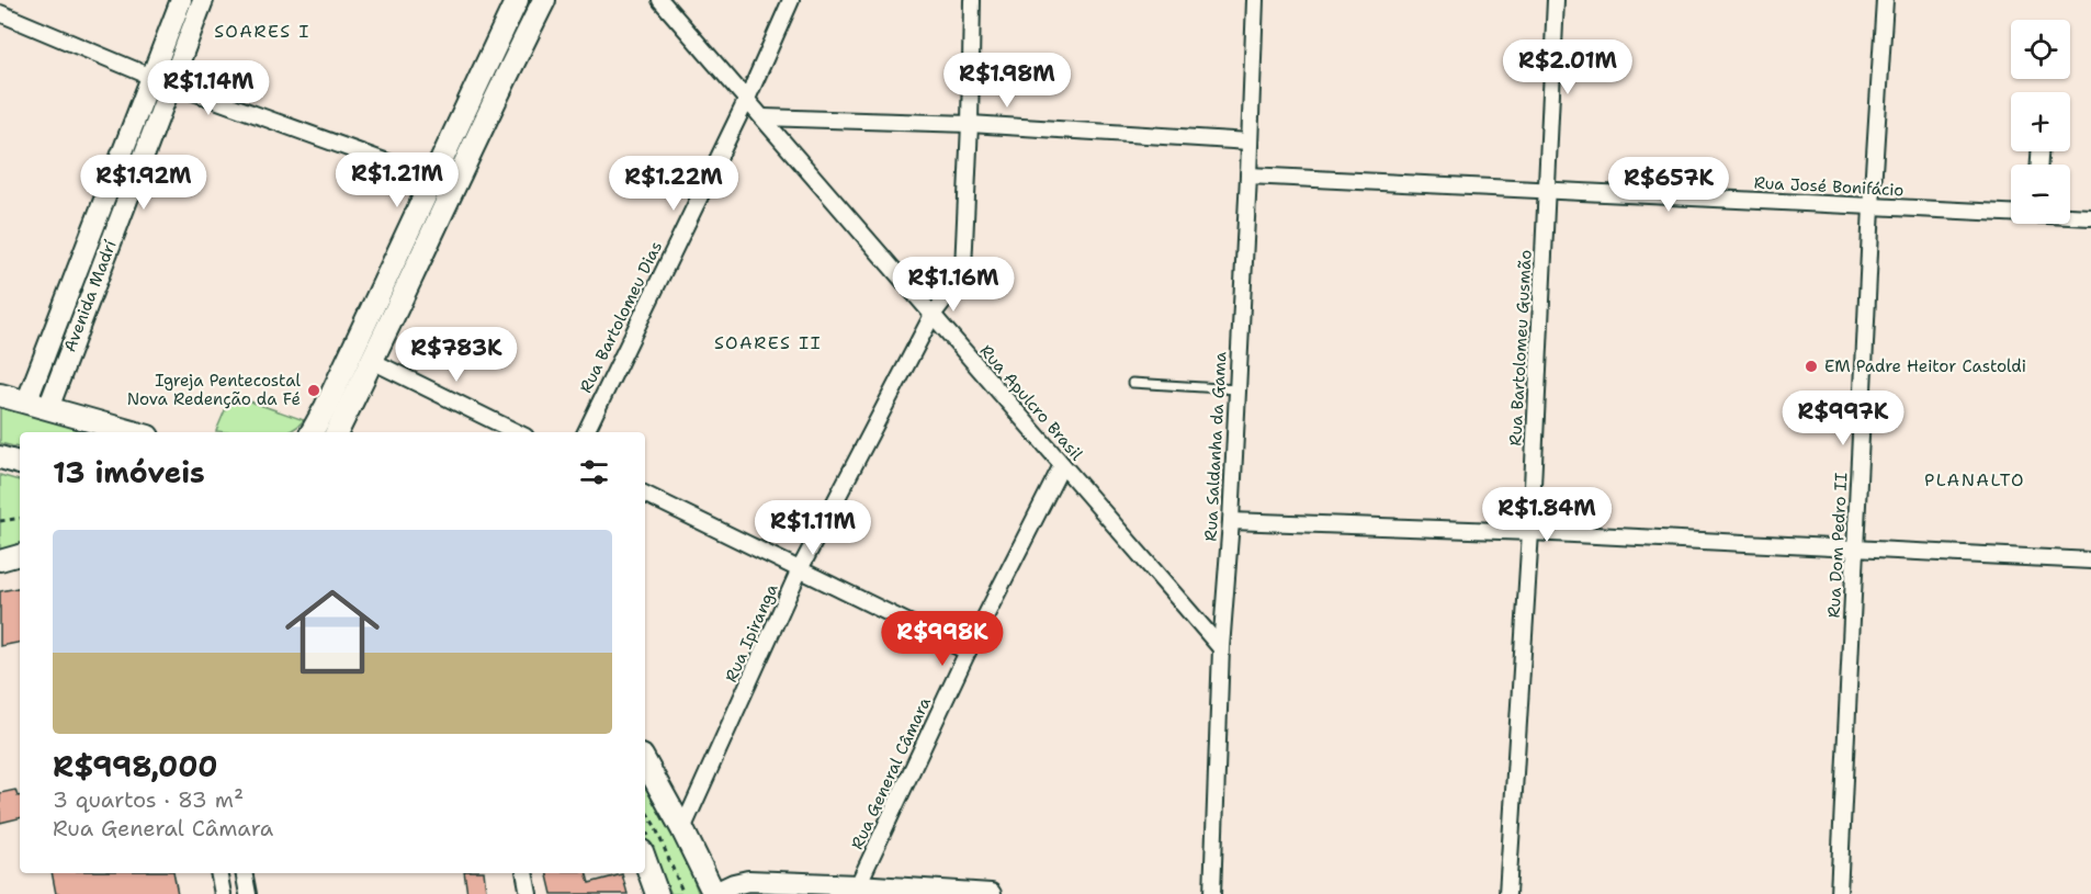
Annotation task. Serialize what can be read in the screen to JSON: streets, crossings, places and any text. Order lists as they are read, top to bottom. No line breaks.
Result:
{"streets":{"street":["Rua José Bonifácio","Avenida Madrí","Rua Bartolomeu Dias","Rua Bartolomeu Gusmão","Rua Apulcro Brasil","Rua Saldanha da Gama","Rua Dom Pedro II","Rua Ipiranga","Rua General Câmara"]},"crossings":[["Rua José Bonifácio","Rua Bartolomeu Gusmão"],["Rua José Bonifácio","Rua Saldanha da Gama"],["Rua José Bonifácio","Rua Dom Pedro II"],["Rua Bartolomeu Dias","Rua Apulcro Brasil"],["Rua Apulcro Brasil","Rua Saldanha da Gama"],["Rua Apulcro Brasil","Rua Ipiranga"],["Rua Apulcro Brasil","Rua General Câmara"]],"districts":["SOARES I","SOARES II","PLANALTO"],"places":["EM Padre Heitor Castoldi","Igreja Pentecostal Nova Redenção da Fé"],"page":{"map_buttons":["+","−"],"price":["R$2.01M","R$1.98M","R$1.14M","R$1.21M","R$1.92M","R$1.22M","R$657K","R$1.16M","R$783K","R$997K","R$1.84M","R$1.11M","R$998K"],"heading":"13 imóveis","list":[{"name":"R$998,000","note":"3 quartos · 83 m² · Rua General Câmara"}]}}
